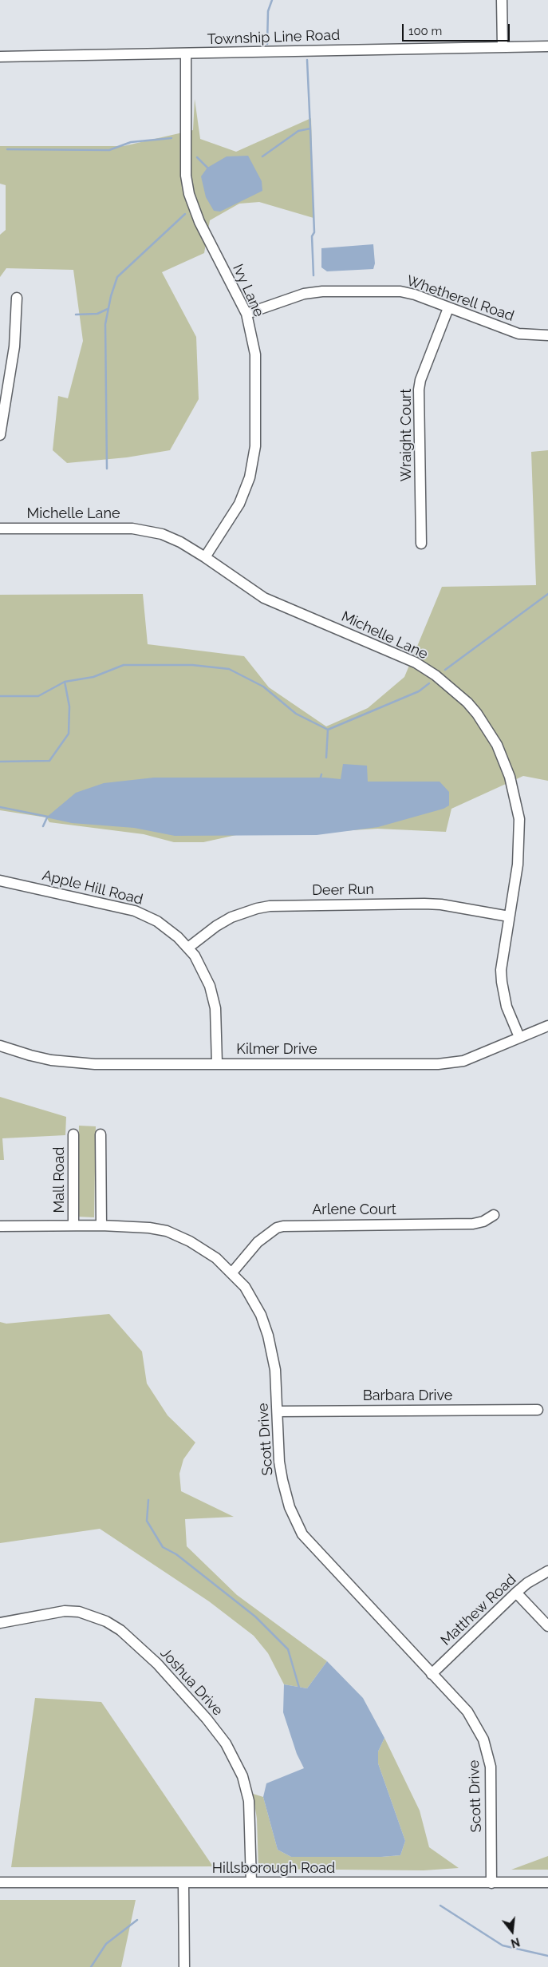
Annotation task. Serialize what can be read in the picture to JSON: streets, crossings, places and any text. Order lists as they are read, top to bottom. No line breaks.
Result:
{"streets":{"street":["Township Line Road","Ivy Lane","Whetherell Road","Wraight Court","Michelle Lane","Apple Hill Road","Deer Run","Kilmer Drive","Mall Road","Arlene Court","Barbara Drive","Scott Drive","Matthew Road","Joshua Drive","Hillsborough Road"]},"crossings":[["Township Line Road","Ivy Lane"],["Ivy Lane","Whetherell Road"],["Ivy Lane","Michelle Lane"],["Whetherell Road","Wraight Court"],["Michelle Lane","Deer Run"],["Michelle Lane","Kilmer Drive"],["Apple Hill Road","Deer Run"],["Apple Hill Road","Kilmer Drive"],["Mall Road","Scott Drive"],["Arlene Court","Scott Drive"],["Barbara Drive","Scott Drive"],["Scott Drive","Matthew Road"],["Scott Drive","Hillsborough Road"],["Joshua Drive","Hillsborough Road"]],"scale_bar":"100 m","north":"bottom"}
